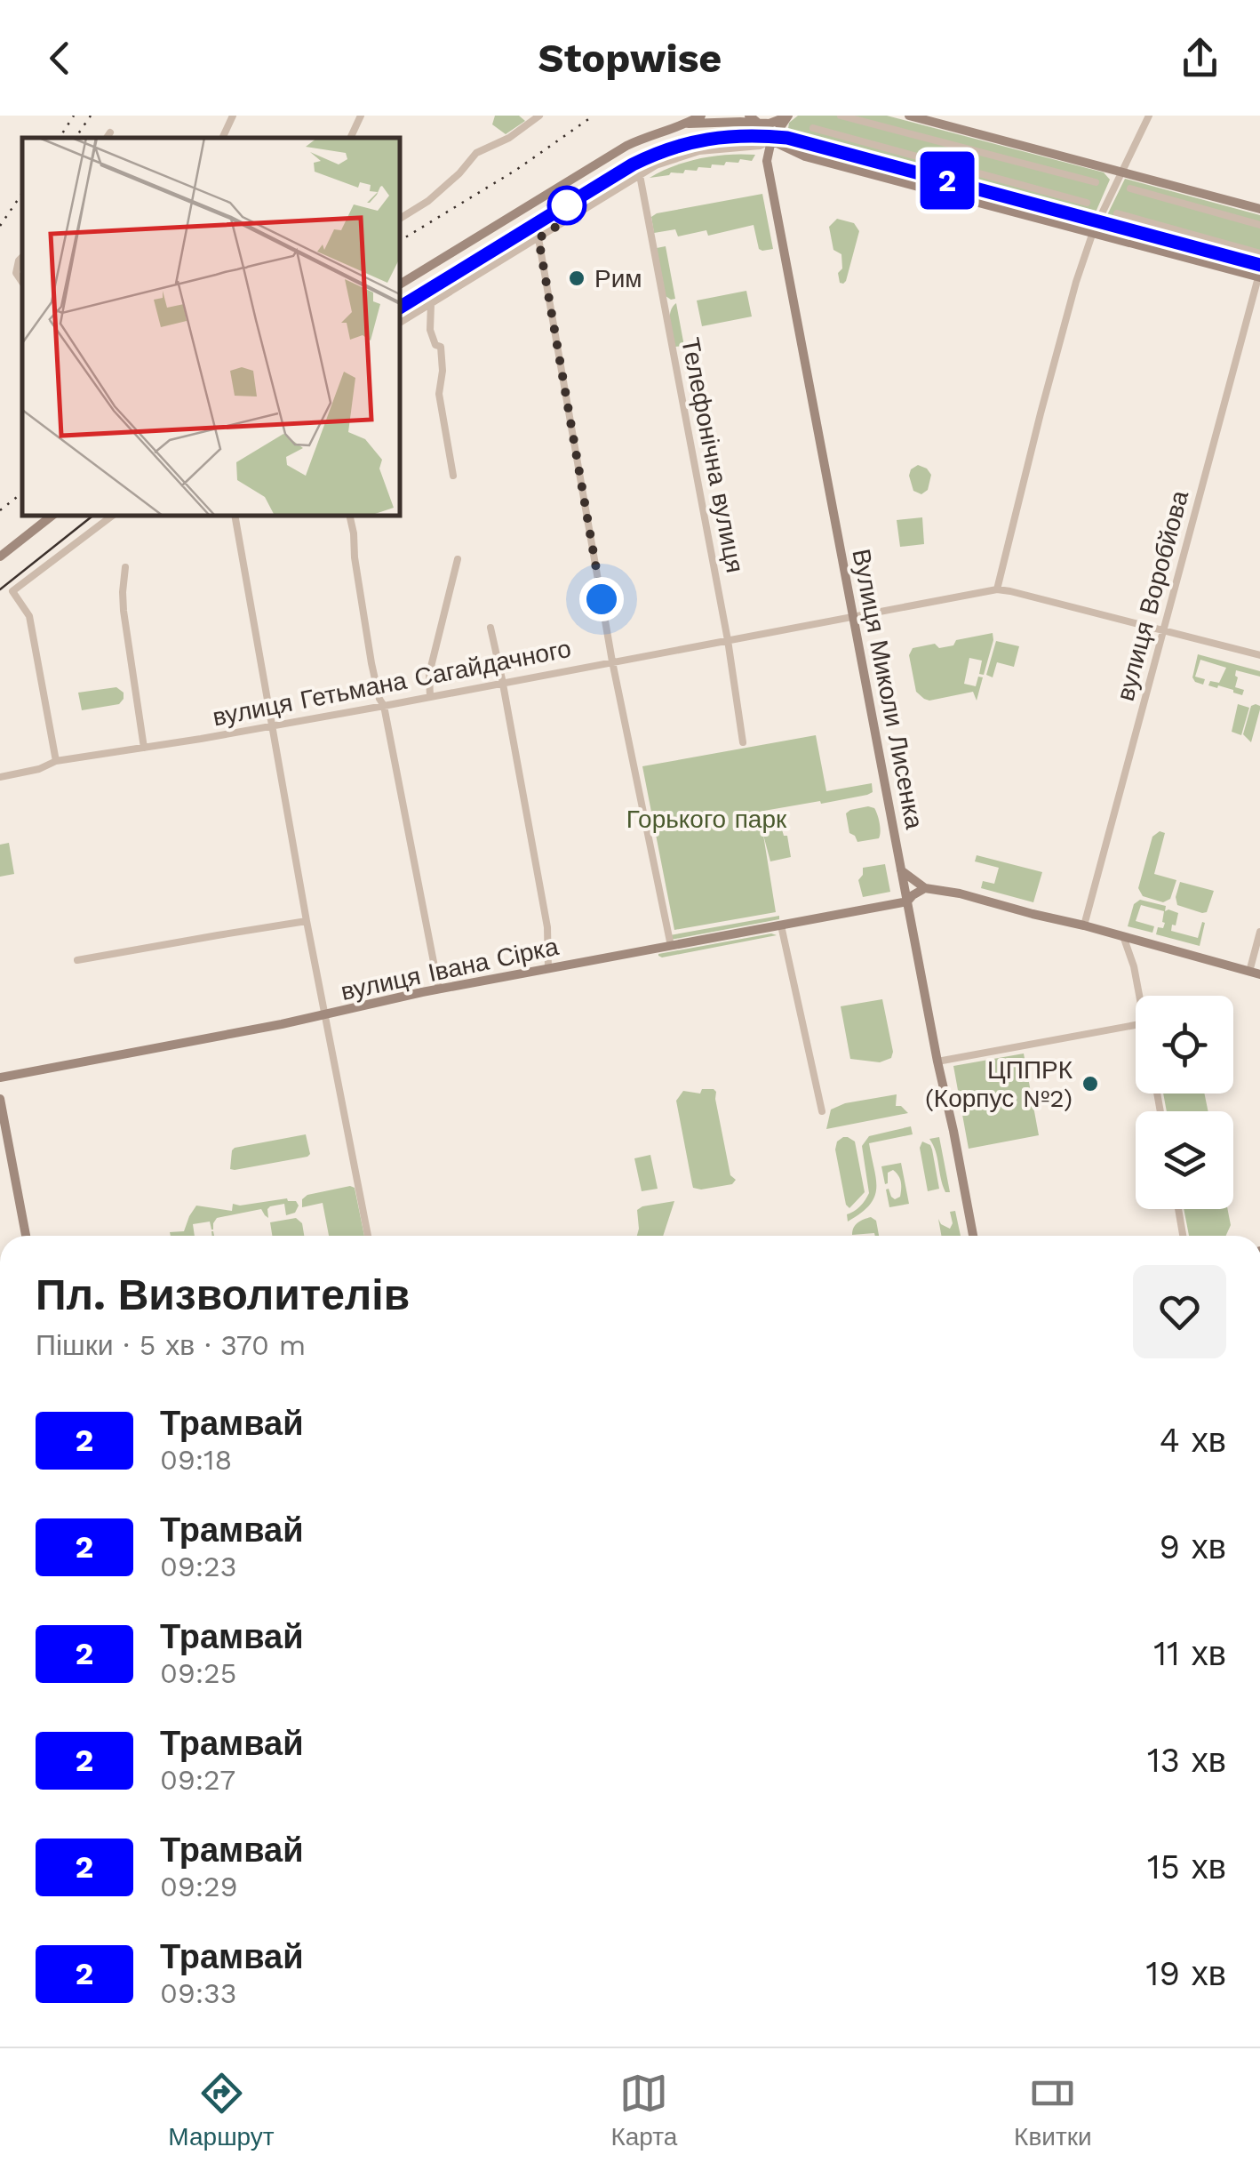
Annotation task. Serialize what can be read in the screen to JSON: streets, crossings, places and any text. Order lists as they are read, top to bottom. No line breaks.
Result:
{"streets":{"street":["Телефонічна вулиця","вулиця Воробйова","вулиця Гетьмана Сагайдачного","Вулиця Миколи Лисенка","вулиця Івана Сірка"]},"crossings":[["Телефонічна вулиця","вулиця Гетьмана Сагайдачного"],["вулиця Воробйова","вулиця Гетьмана Сагайдачного"],["вулиця Гетьмана Сагайдачного","Вулиця Миколи Лисенка"],["Вулиця Миколи Лисенка","вулиця Івана Сірка"]],"parks":["Горького парк"],"places":["Рим","ЦППРК (Корпус №2)"],"lines":["tram line 2"],"page":{"header":"Stopwise","on_map":"2","heading":["Пл. Визволителів","Пішки · 5 хв · 370 m"],"list":[{"mark":"2","name":"Трамвай","note":"09:18","value":"4 хв"},{"mark":"2","name":"Трамвай","note":"09:23","value":"9 хв"},{"mark":"2","name":"Трамвай","note":"09:25","value":"11 хв"},{"mark":"2","name":"Трамвай","note":"09:27","value":"13 хв"},{"mark":"2","name":"Трамвай","note":"09:29","value":"15 хв"},{"mark":"2","name":"Трамвай","note":"09:33","value":"19 хв"}],"tabs":["Маршрут","Карта","Квитки"]}}
